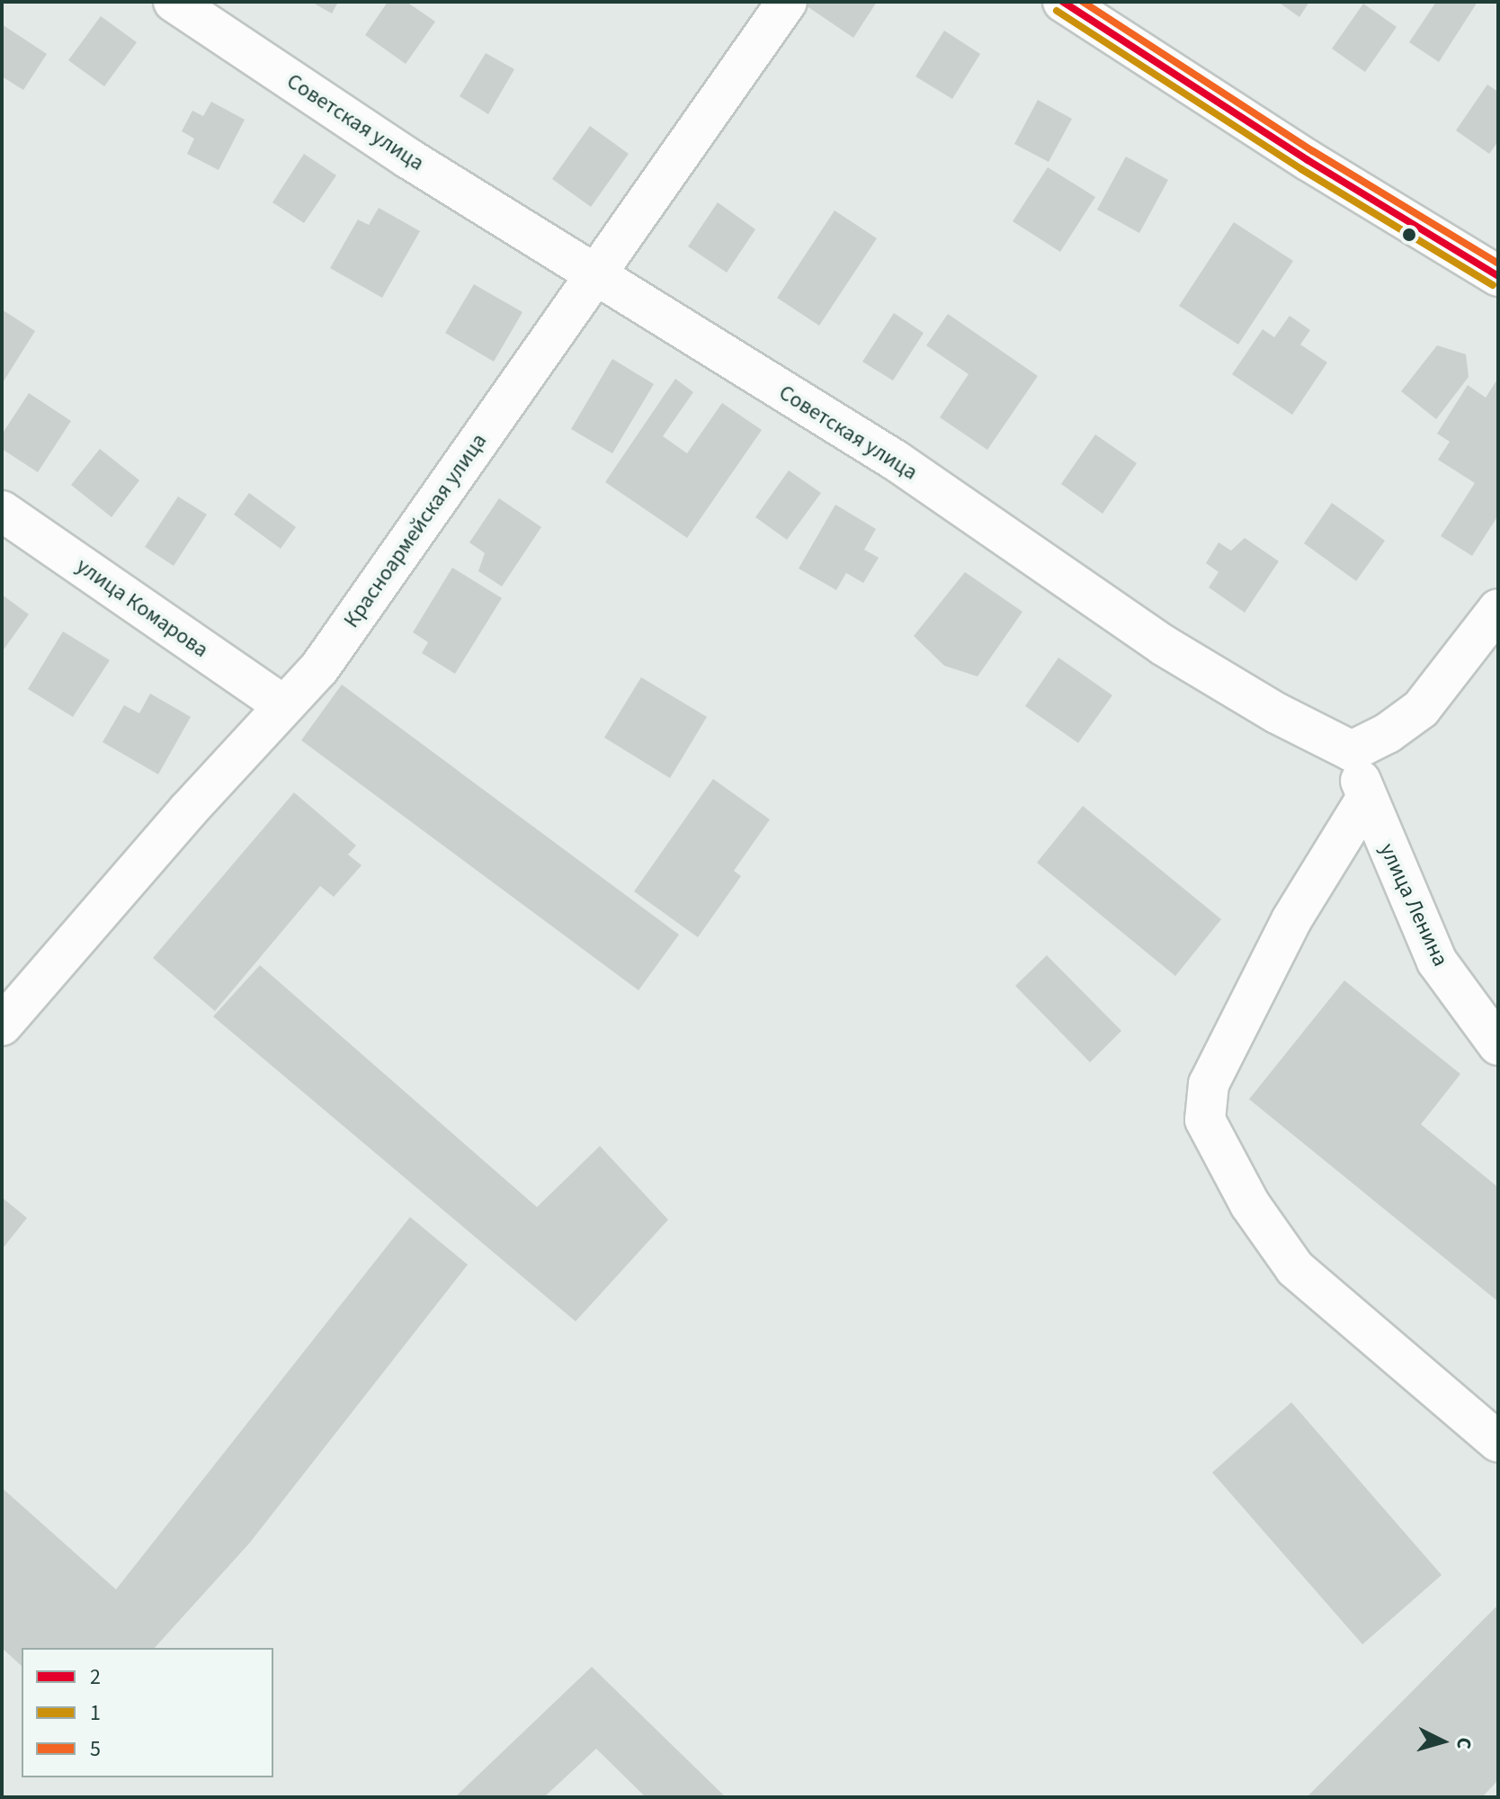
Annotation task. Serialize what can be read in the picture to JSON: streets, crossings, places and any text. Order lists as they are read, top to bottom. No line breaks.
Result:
{"streets":{"street":["Советская улица","Красноармейская улица","улица Комарова","улица Ленина"]},"crossings":[["Советская улица","Красноармейская улица"],["Советская улица","улица Ленина"],["Красноармейская улица","улица Комарова"]],"lines":["transit line 2","transit line 5","transit line 1"],"legend":["2","1","5"],"north":"right"}
